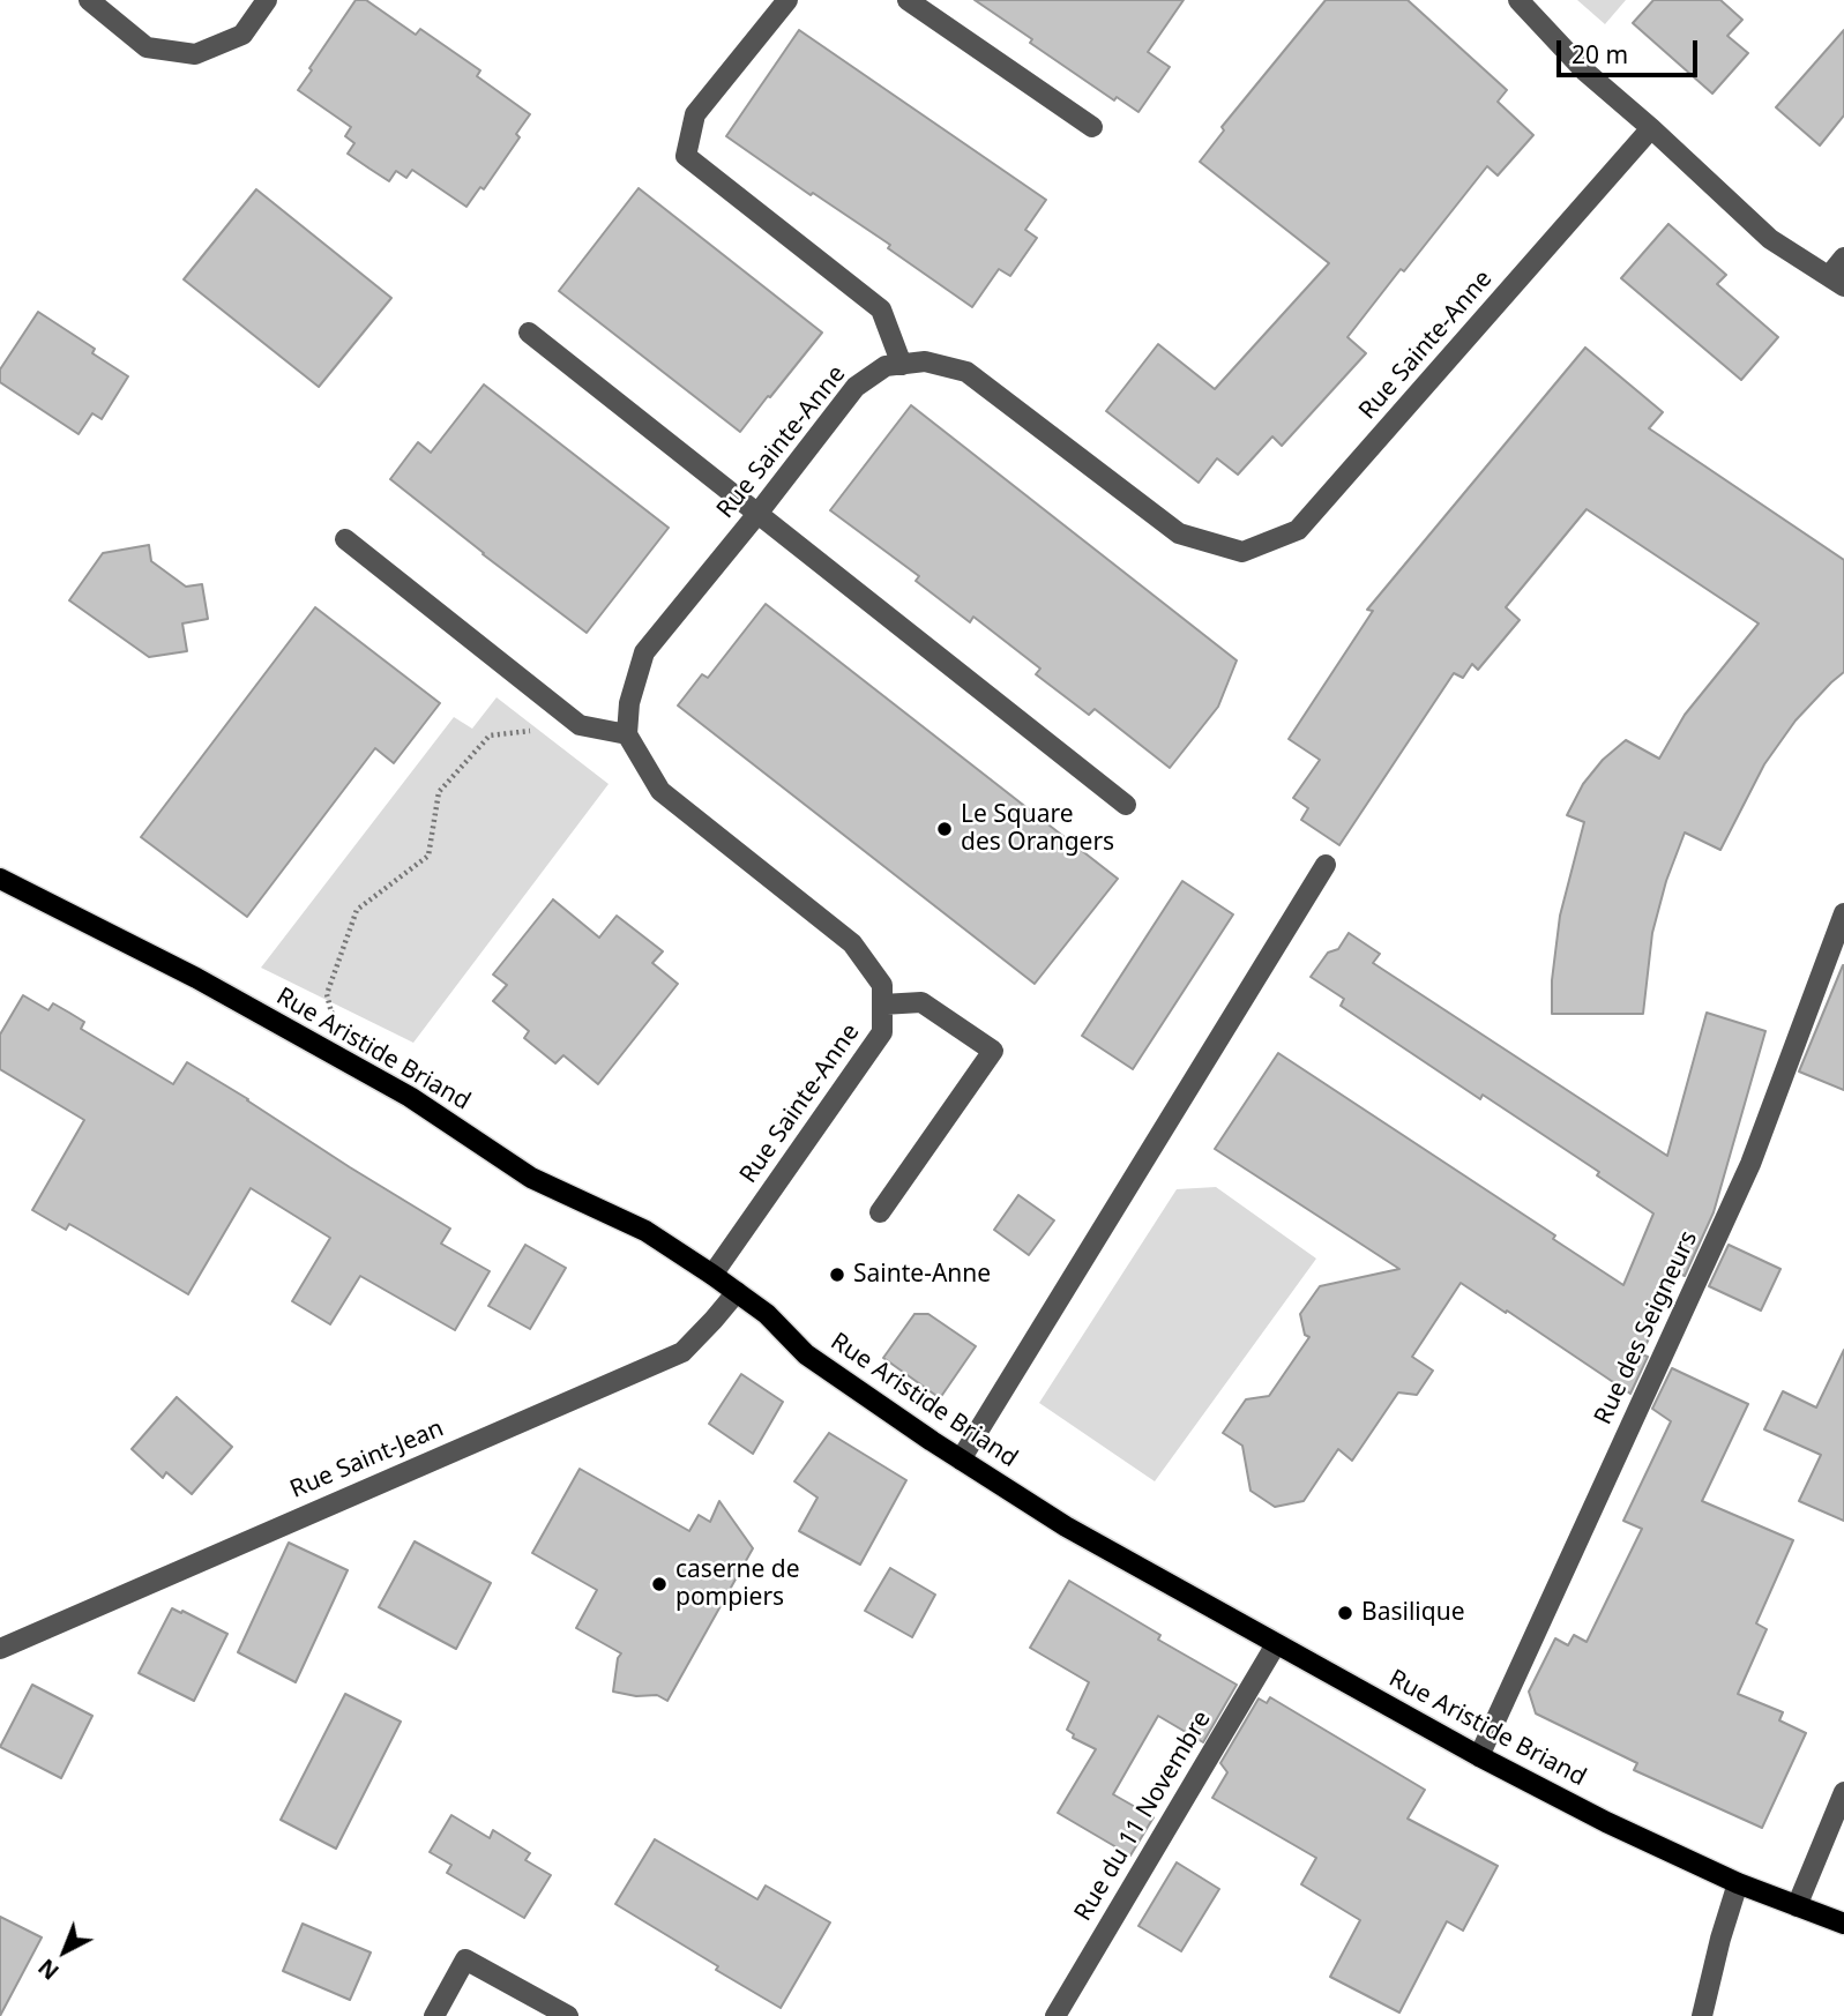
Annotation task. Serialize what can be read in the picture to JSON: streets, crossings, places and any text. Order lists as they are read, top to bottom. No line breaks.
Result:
{"streets":{"main road":["Rue Aristide Briand"],"street":["Rue Sainte-Anne","Rue des Seigneurs","Rue Saint-Jean","Rue du 11 Novembre"]},"crossings":[["Rue Sainte-Anne","Rue Aristide Briand"],["Rue Aristide Briand","Rue des Seigneurs"],["Rue Aristide Briand","Rue Saint-Jean"],["Rue Aristide Briand","Rue du 11 Novembre"]],"places":["Le Square des Orangers","Sainte-Anne","caserne de pompiers","Basilique"],"scale_bar":"20 m","north":"bottom left"}
